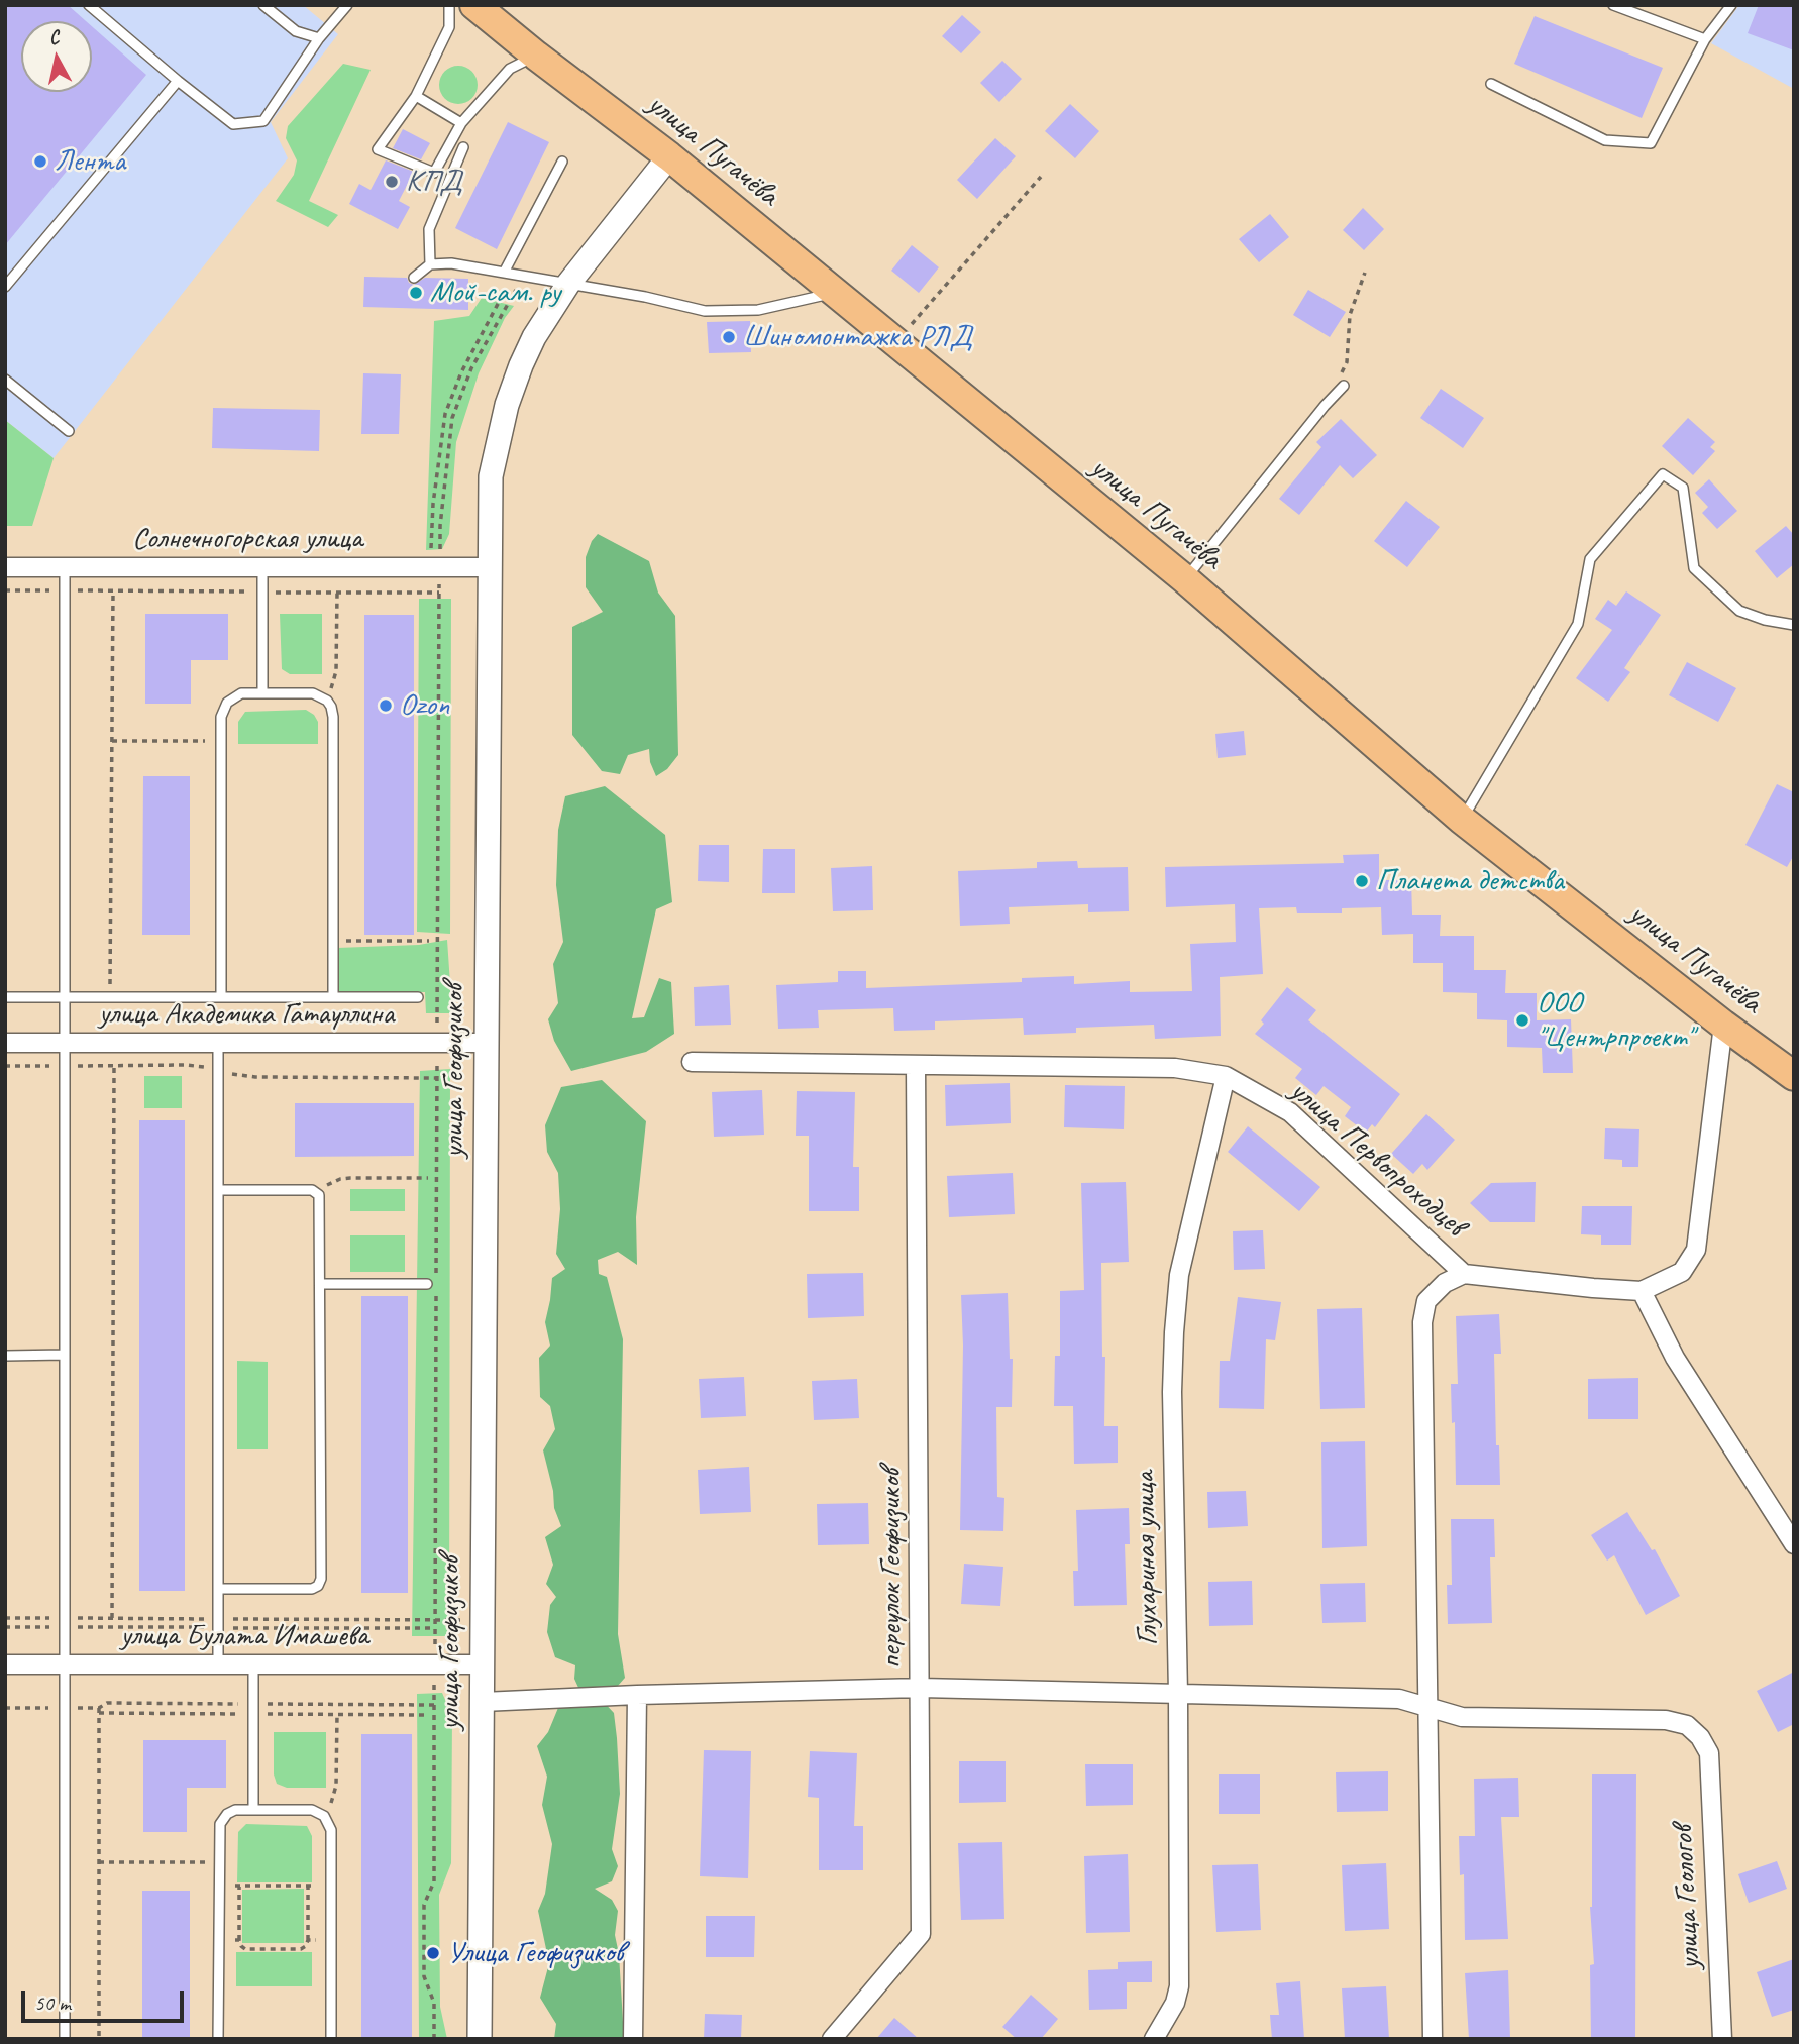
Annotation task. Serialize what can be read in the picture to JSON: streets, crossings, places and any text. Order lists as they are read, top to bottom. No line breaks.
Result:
{"streets":{"main road":["улица Пугачёва"],"street":["Солнечногорская улица","улица Академика Гатауллина","улица Геофизиков","улица Первопроходцев","Глухариная улица","переулок Геофизиков","улица Булата Имашева","улица Геологов"]},"crossings":[["улица Пугачёва","улица Геофизиков"],["улица Пугачёва","улица Первопроходцев"],["Солнечногорская улица","улица Геофизиков"],["улица Академика Гатауллина","улица Геофизиков"],["улица Геофизиков","улица Булата Имашева"],["улица Первопроходцев","Глухариная улица"],["улица Первопроходцев","переулок Геофизиков"]],"places":["Лента","КПД","Мой-сам. ру","Шиномонтажка РЛД","Ozon","Планета детства","ООО \"Центрпроект\"","Улица Геофизиков"],"scale_bar":"50 m","north":"top"}
